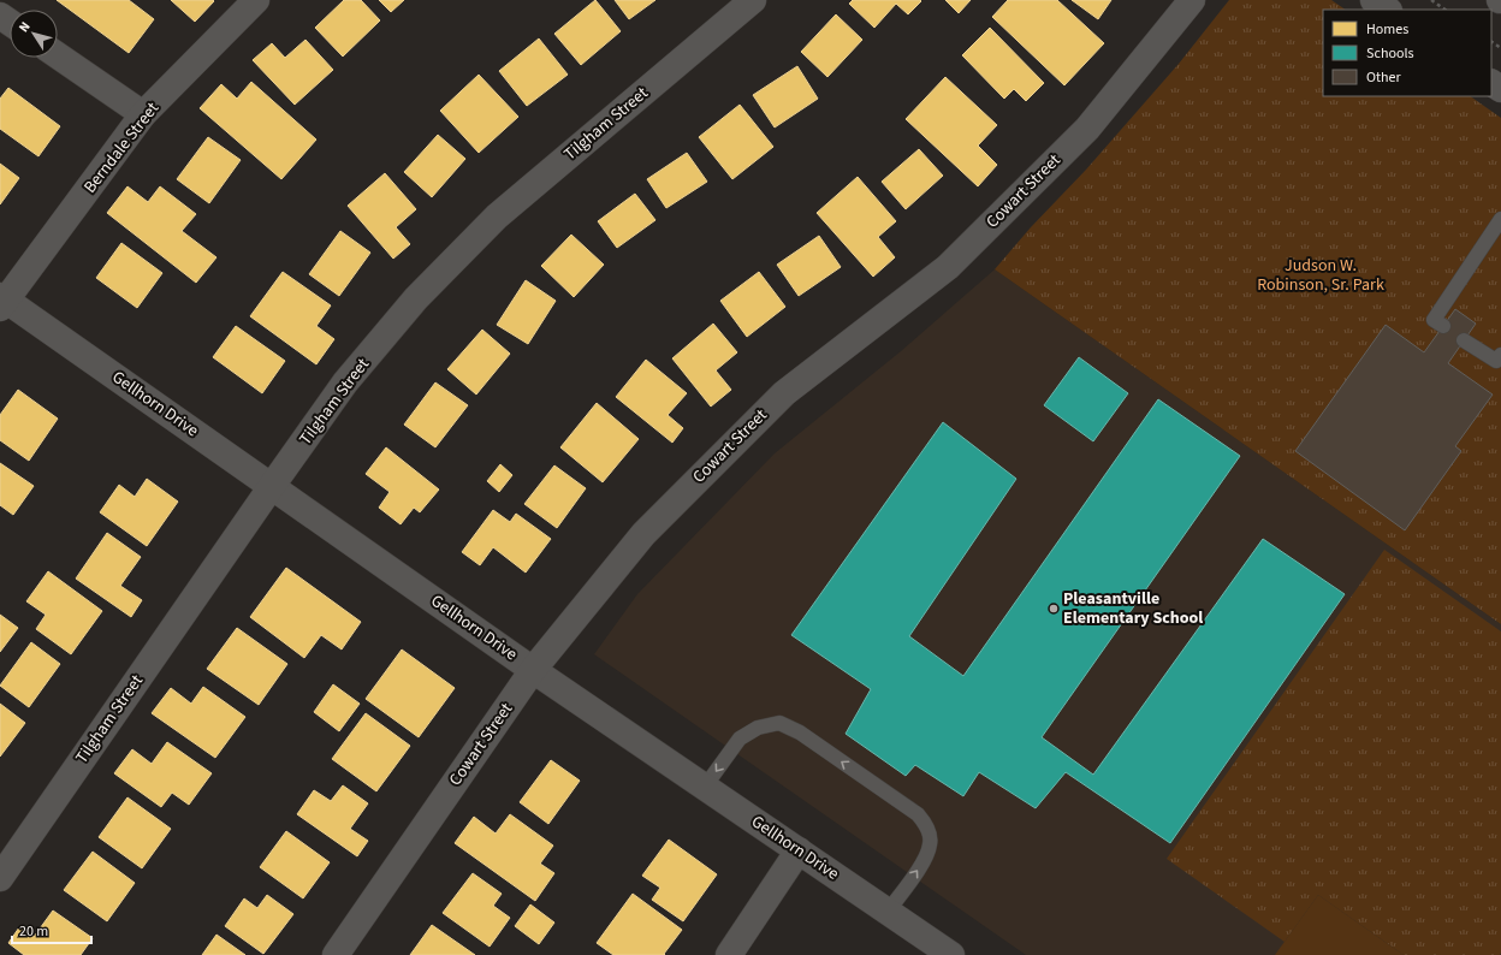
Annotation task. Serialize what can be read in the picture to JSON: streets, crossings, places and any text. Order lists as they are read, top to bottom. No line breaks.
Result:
{"streets":{"street":["Tilgham Street","Berndale Street","Cowart Street","Gellhorn Drive"]},"crossings":[["Tilgham Street","Gellhorn Drive"],["Berndale Street","Gellhorn Drive"],["Cowart Street","Gellhorn Drive"]],"parks":["Judson W. Robinson, Sr. Park"],"places":["Pleasantville Elementary School"],"legend":["Homes","Schools","Other"],"scale_bar":"20 m","north":"top left"}
